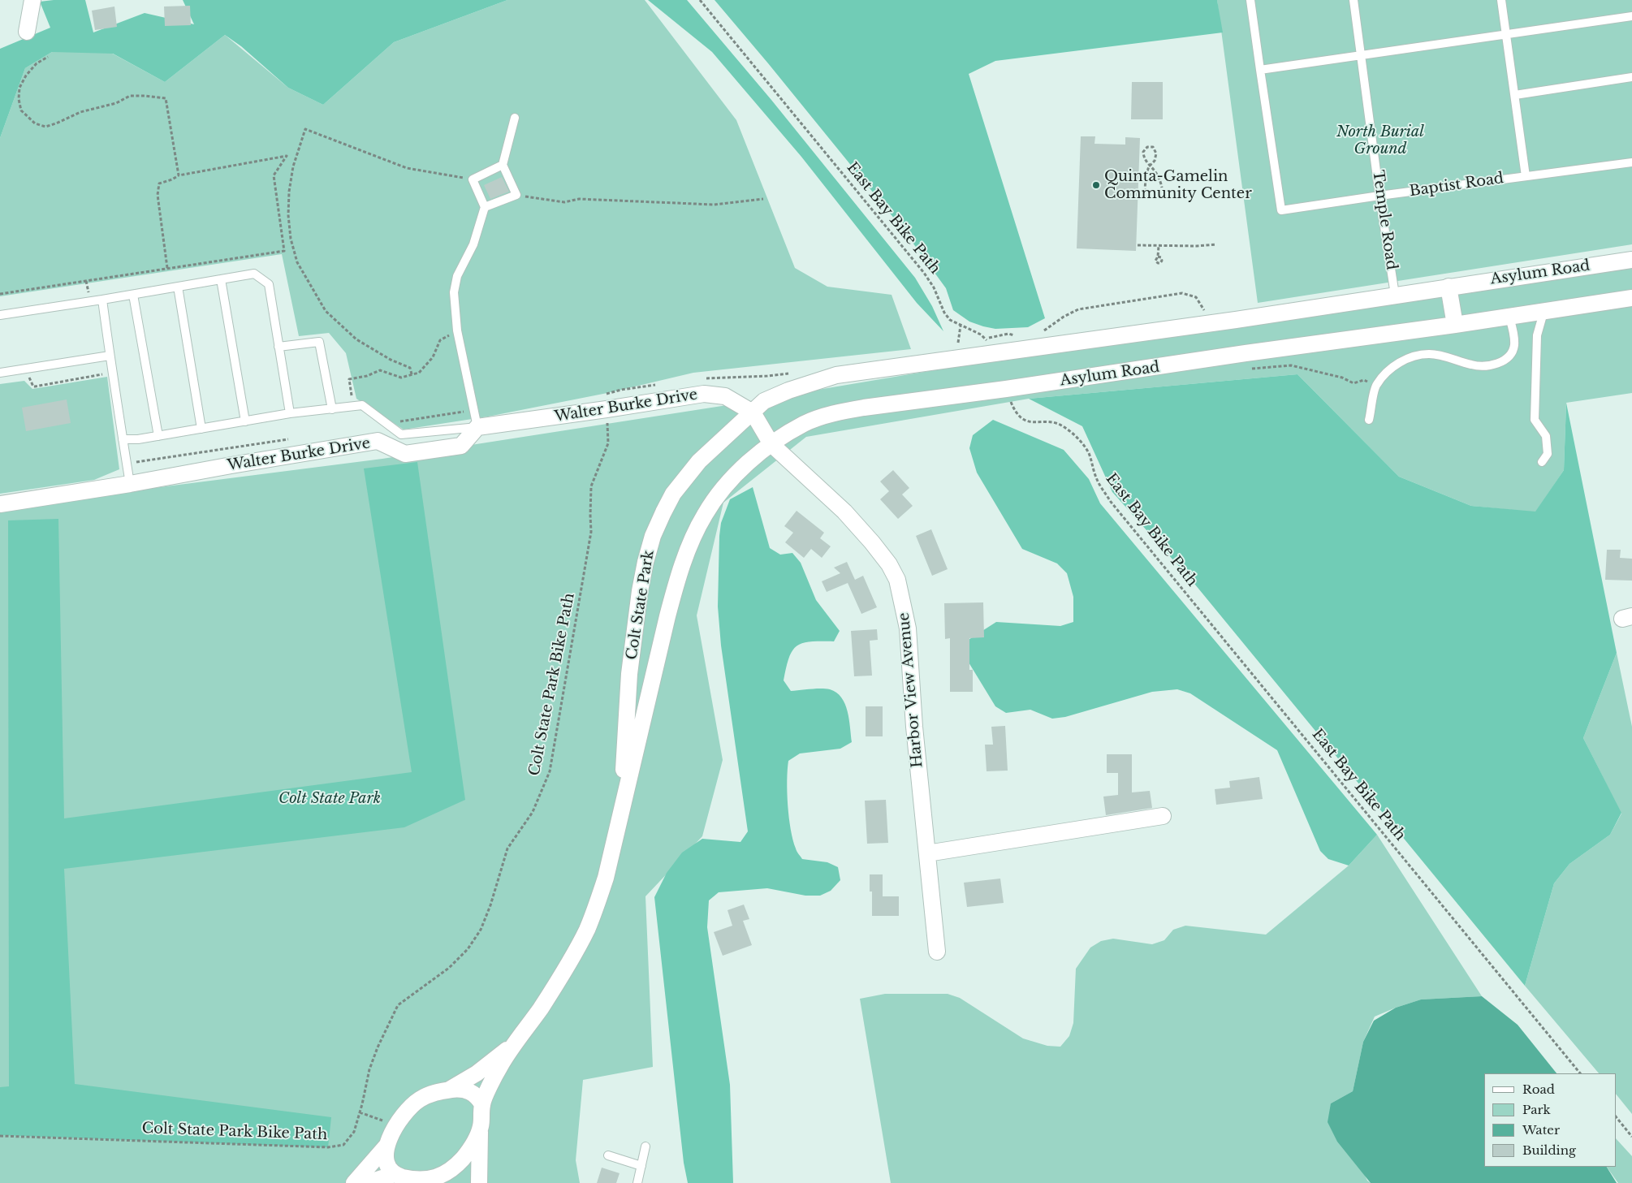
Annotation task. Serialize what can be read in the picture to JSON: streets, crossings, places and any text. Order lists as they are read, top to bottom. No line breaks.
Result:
{"streets":{"street":["Asylum Road","Walter Burke Drive","Colt State Park","Harbor View Avenue"],"lane":["Baptist Road","Temple Road"],"path":["East Bay Bike Path","Colt State Park Bike Path"]},"crossings":[["Baptist Road","Temple Road"],["East Bay Bike Path","Asylum Road"],["Temple Road","Asylum Road"],["Asylum Road","Colt State Park"],["Asylum Road","Harbor View Avenue"],["Walter Burke Drive","Colt State Park"],["Walter Burke Drive","Colt State Park Bike Path"],["Walter Burke Drive","Harbor View Avenue"],["Colt State Park","Harbor View Avenue"]],"parks":["North Burial Ground","Colt State Park"],"places":["Quinta-Gamelin Community Center"],"legend":["Road","Park","Water","Building"]}
